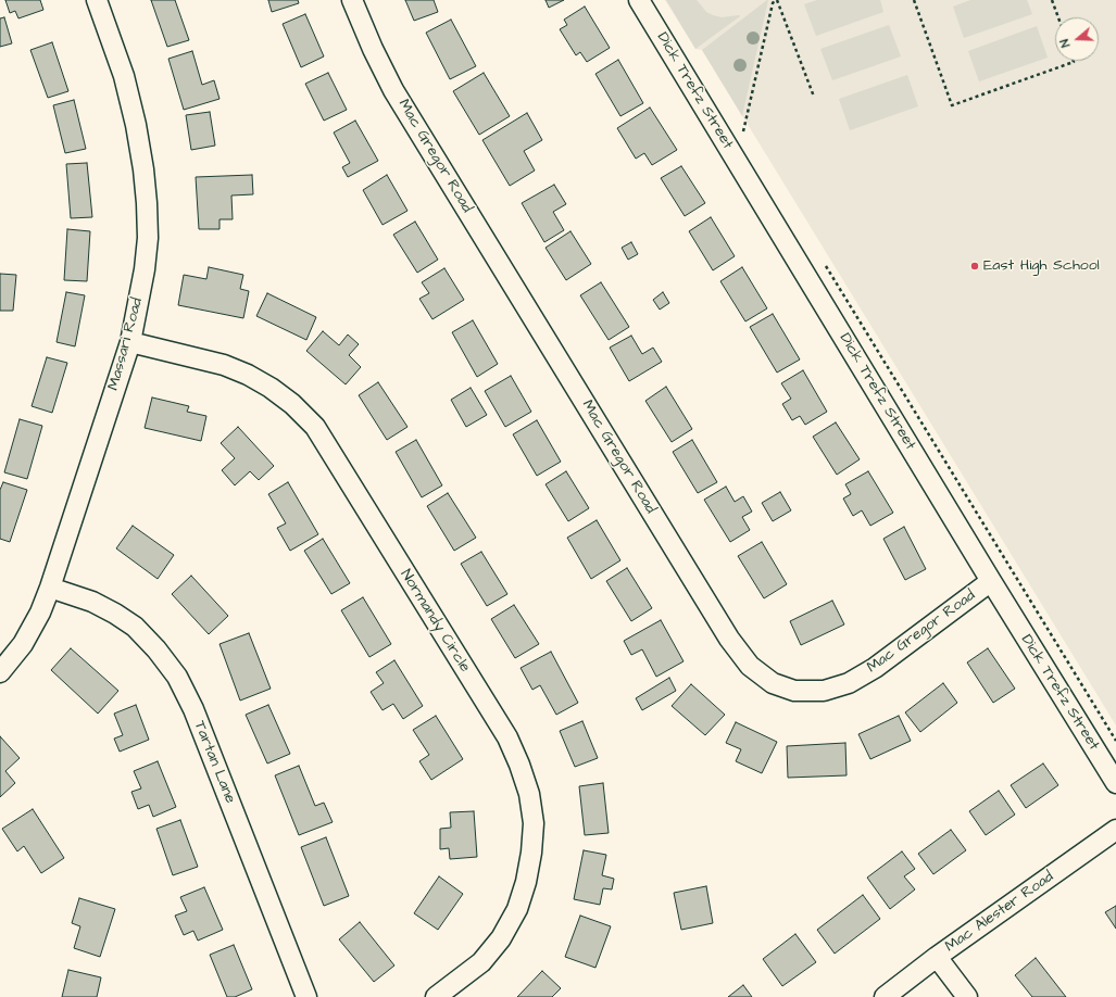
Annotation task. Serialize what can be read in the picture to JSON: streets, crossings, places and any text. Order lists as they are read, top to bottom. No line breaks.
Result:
{"streets":{"street":["Dick Trefz Street","Mac Gregor Road","Massari Road","Normandy Circle","Tartan Lane","Mac Alester Road"]},"crossings":[["Dick Trefz Street","Mac Gregor Road"],["Massari Road","Normandy Circle"],["Massari Road","Tartan Lane"]],"places":["East High School"],"north":"left"}
